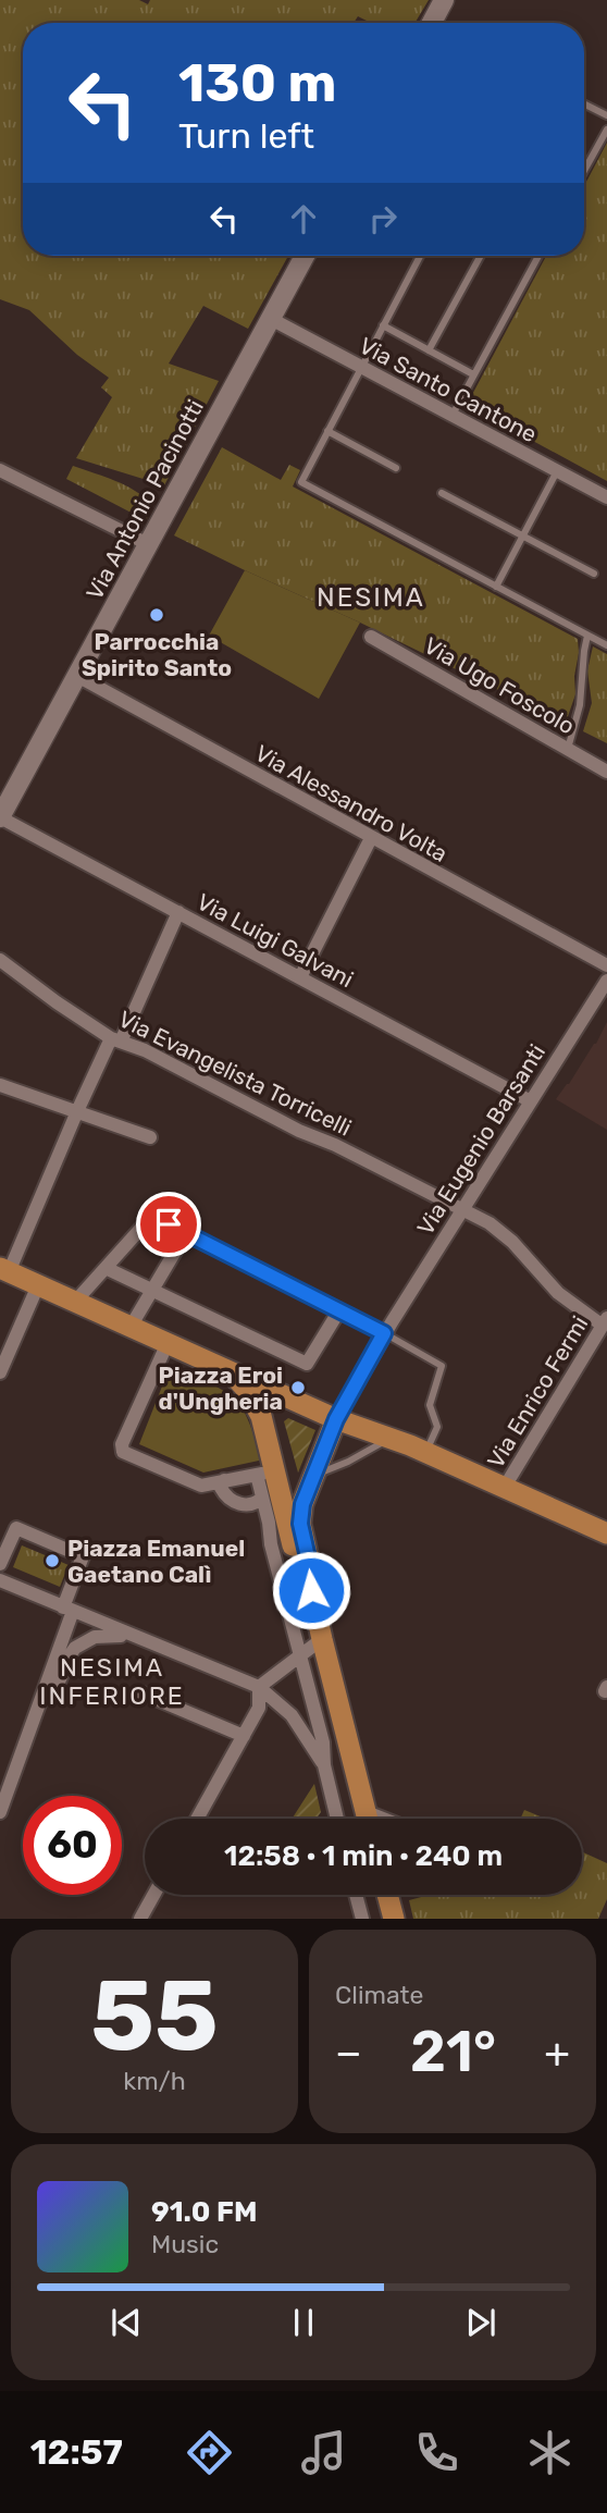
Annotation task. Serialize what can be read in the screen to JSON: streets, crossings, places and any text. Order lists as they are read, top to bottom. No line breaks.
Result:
{"streets":{"main road":["Via Antonio Pacinotti"],"street":["Via Santo Cantone","Via Ugo Foscolo","Via Alessandro Volta","Via Luigi Galvani","Via Evangelista Torricelli","Via Eugenio Barsanti","Via Enrico Fermi"]},"crossings":[["Via Santo Cantone","Via Antonio Pacinotti"],["Via Antonio Pacinotti","Via Alessandro Volta"],["Via Antonio Pacinotti","Via Luigi Galvani"],["Via Luigi Galvani","Via Eugenio Barsanti"],["Via Evangelista Torricelli","Via Eugenio Barsanti"],["Via Evangelista Torricelli","Via Enrico Fermi"]],"districts":["NESIMA","NESIMA INFERIORE"],"places":["Parrocchia Spirito Santo","Piazza Eroi d'Ungheria","Piazza Emanuel Gaetano Calì"],"page":{"turn":["130 m","Turn left"],"limit":"60","trip":"12:58 · 1 min · 240 m","tile":[["55","km/h"],"Climate"],"heat":["−","21°","+"],"song":["91.0 FM","Music"],"tabs":"12:57"}}
